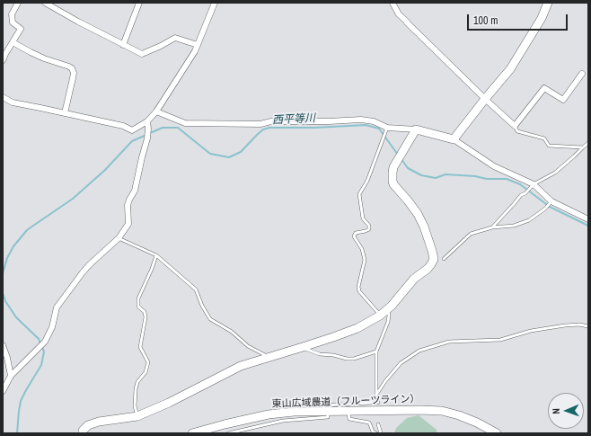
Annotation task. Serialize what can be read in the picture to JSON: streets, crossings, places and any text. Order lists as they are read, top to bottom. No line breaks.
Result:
{"streets":{"street":["東山広域農道（フルーツライン）"]},"water":["西平等川"],"scale_bar":"100 m","north":"left"}
